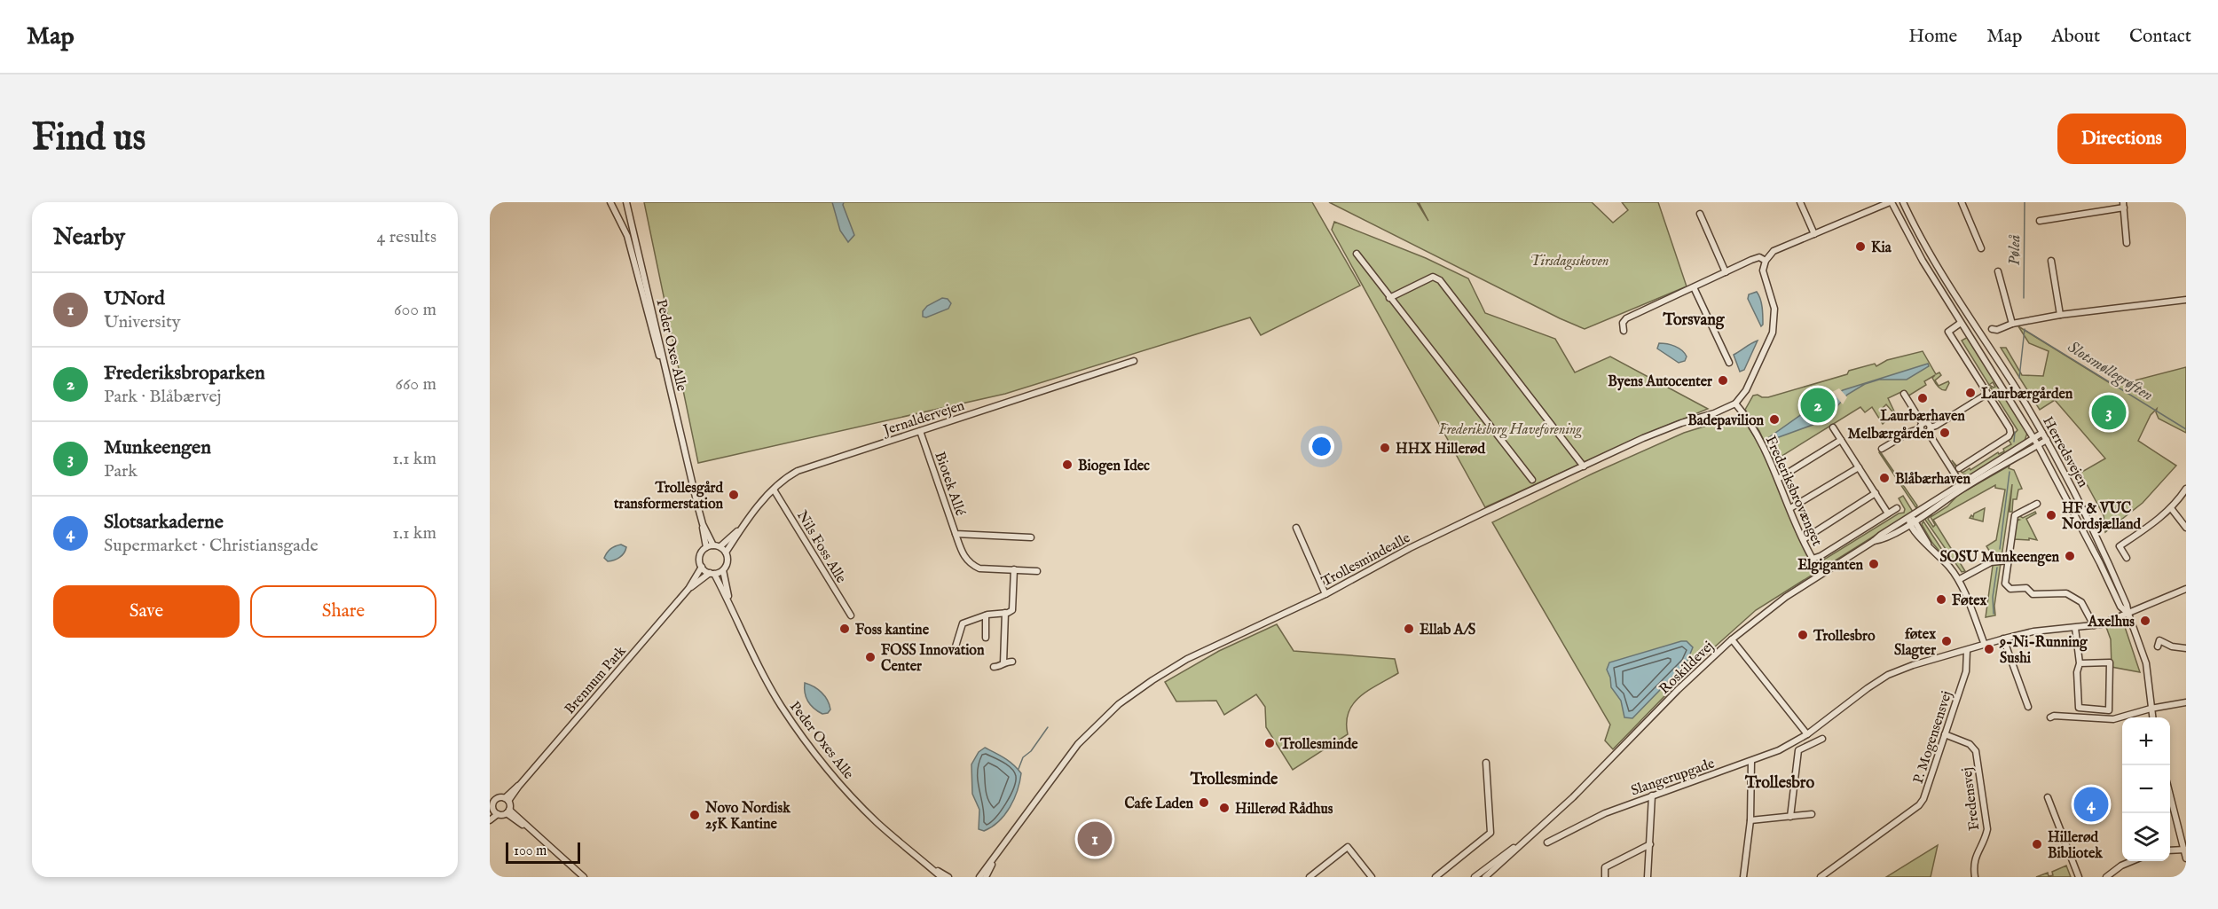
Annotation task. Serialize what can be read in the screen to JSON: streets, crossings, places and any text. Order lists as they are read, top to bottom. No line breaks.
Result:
{"streets":{"street":["Peder Oxes Alle","Jernaldervejen","Herredsvejen","Biotek Allé","Frederiksbrovænget","Nils Foss Alle","Trollesmindealle","Roskildevej","Brennum Park","P. Mogensensvej","Slangerupgade","Fredensvej"]},"crossings":[["Peder Oxes Alle","Jernaldervejen"],["Peder Oxes Alle","Brennum Park"],["Jernaldervejen","Biotek Allé"],["Jernaldervejen","Nils Foss Alle"],["Jernaldervejen","Brennum Park"],["Herredsvejen","Roskildevej"],["Herredsvejen","Slangerupgade"],["Frederiksbrovænget","Trollesmindealle"],["P. Mogensensvej","Slangerupgade"],["P. Mogensensvej","Fredensvej"]],"districts":["Torsvang","Trollesminde","Trollesbro"],"water":["Pøleå","Slotsmøllegrøften"],"parks":["Tirsdagsskoven","Frederiksborg Haveforening"],"places":["Kia","Byens Autocenter","Laurbærgården","Laurbærhaven","Badepavilion","Melbærgården","HHX Hillerød","Biogen Idec","Blåbærhaven","Trollesgård transformerstation","HF & VUC Nordsjælland","SOSU Munkeengen","Elgiganten","Føtex","Axelhus","Foss kantine","Ellab A/S","Trollesbro","føtex Slagter","9-Ni-Running Sushi","FOSS Innovation Center","Trollesminde","Cafe Laden","Hillerød Rådhus","Novo Nordisk 25K Kantine","Hillerød Bibliotek"],"scale_bar":"100 m","page":{"header":"Map","nav":["Home","Map","About","Contact"],"buttons":["Directions",["Save","Share"]],"title":"Find us","heading":["Nearby","4 results"],"list":[{"mark":"1","name":"UNord","note":"University","value":"600 m"},{"mark":"2","name":"Frederiksbroparken","note":"Park · Blåbærvej","value":"660 m"},{"mark":"3","name":"Munkeengen","note":"Park","value":"1.1 km"},{"mark":"4","name":"Slotsarkaderne","note":"Supermarket · Christiansgade","value":"1.1 km"}],"pins":["2","3","4","1"],"map_buttons":["+","−"],"scale":"100 m"}}
